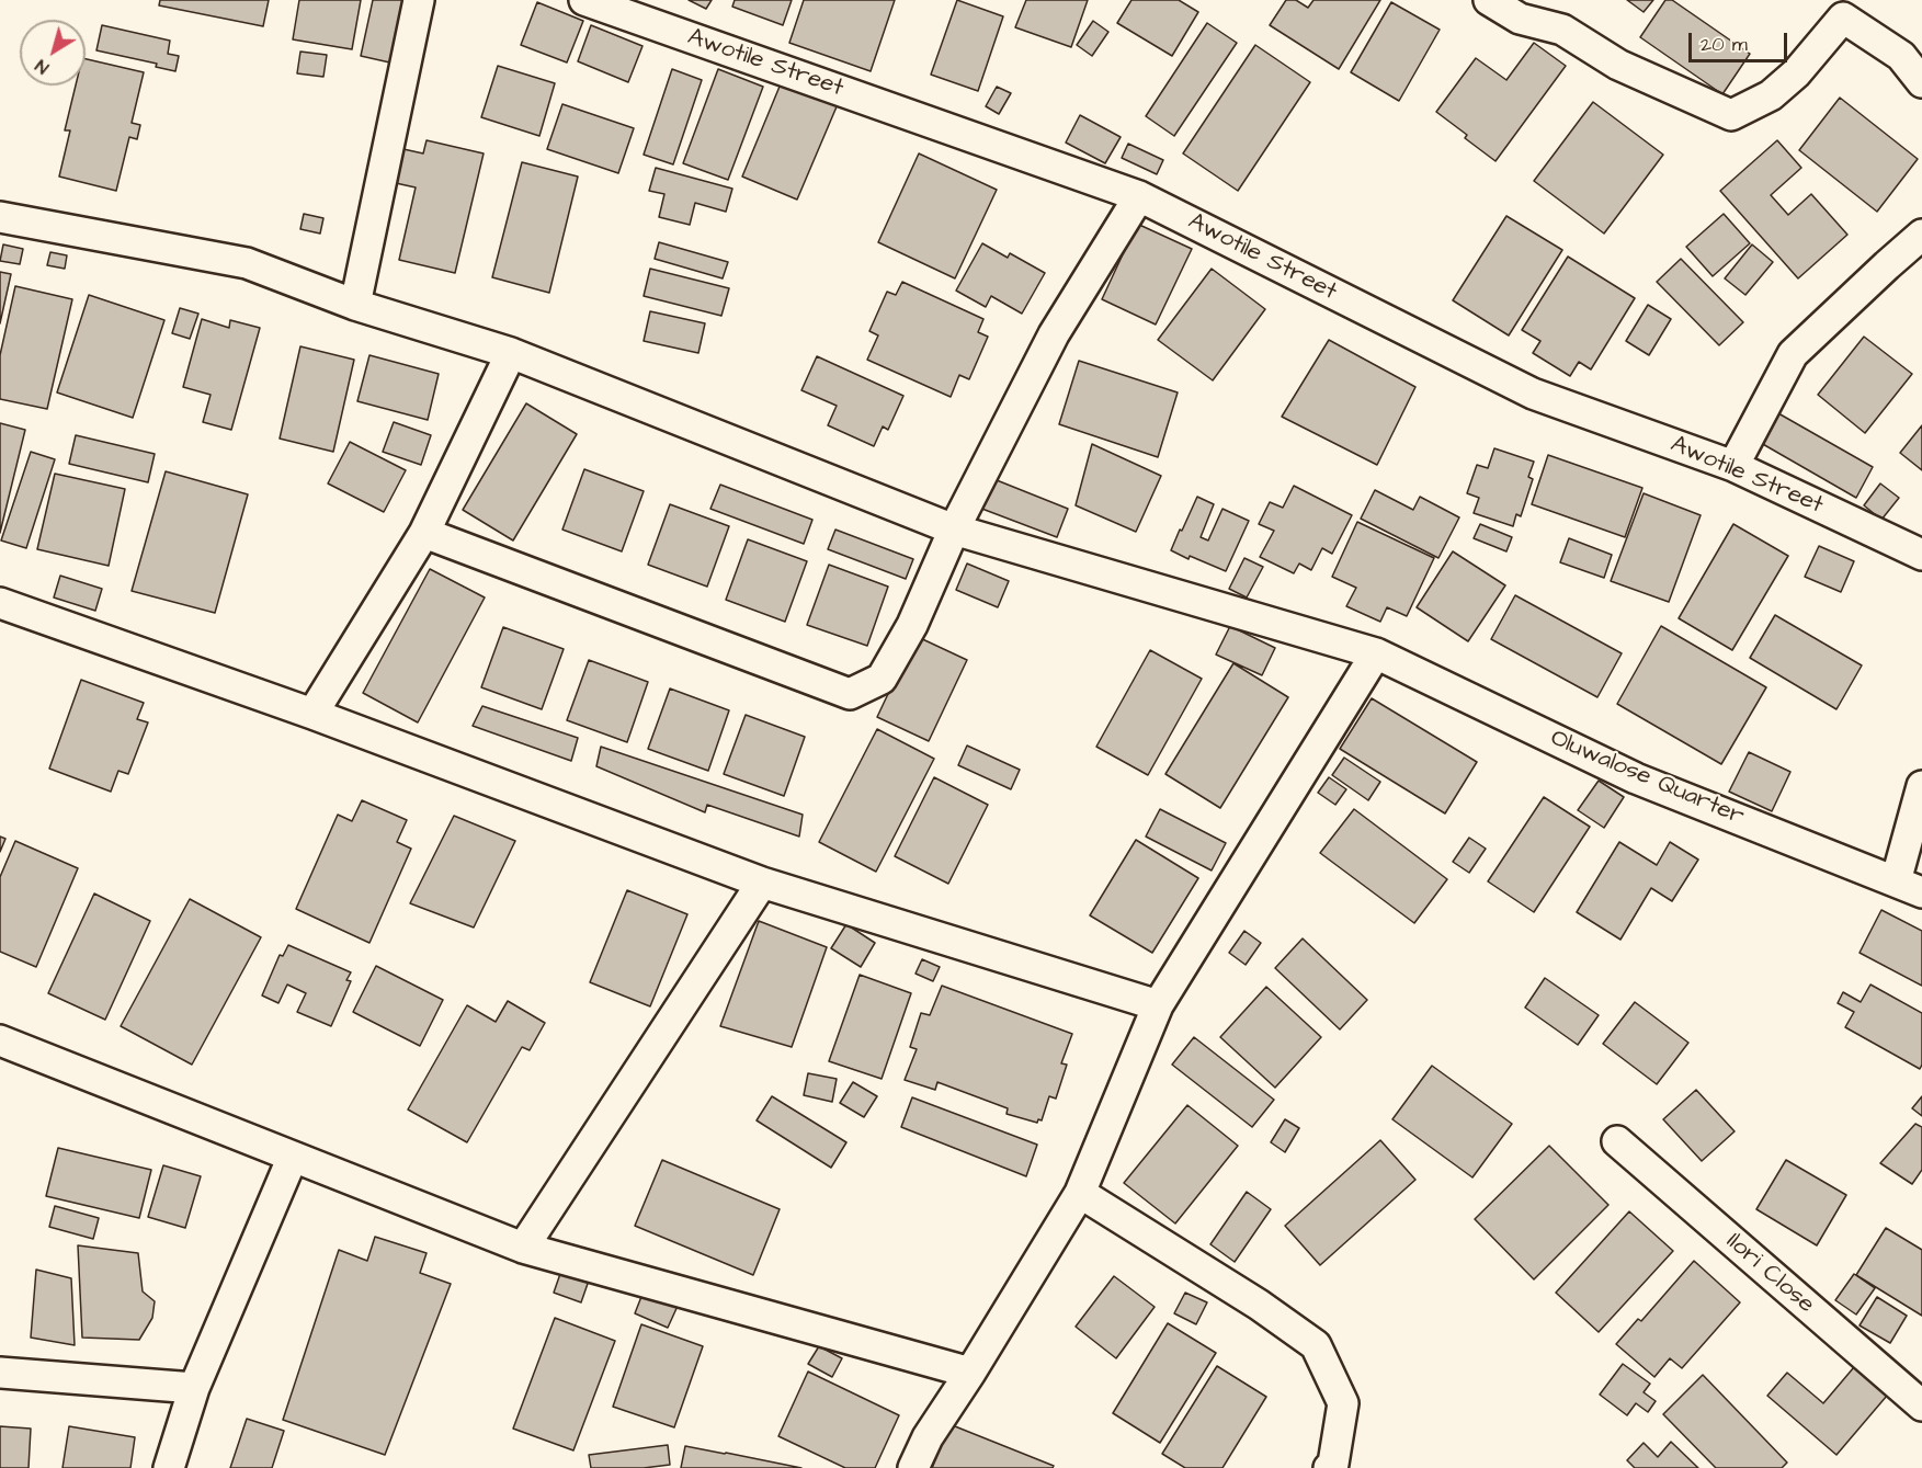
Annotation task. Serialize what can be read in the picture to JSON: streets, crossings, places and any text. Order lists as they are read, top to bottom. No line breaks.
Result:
{"streets":{"street":["Awotile Street","Oluwalose Quarter","Ilori Close"]},"scale_bar":"20 m","north":"bottom left"}
